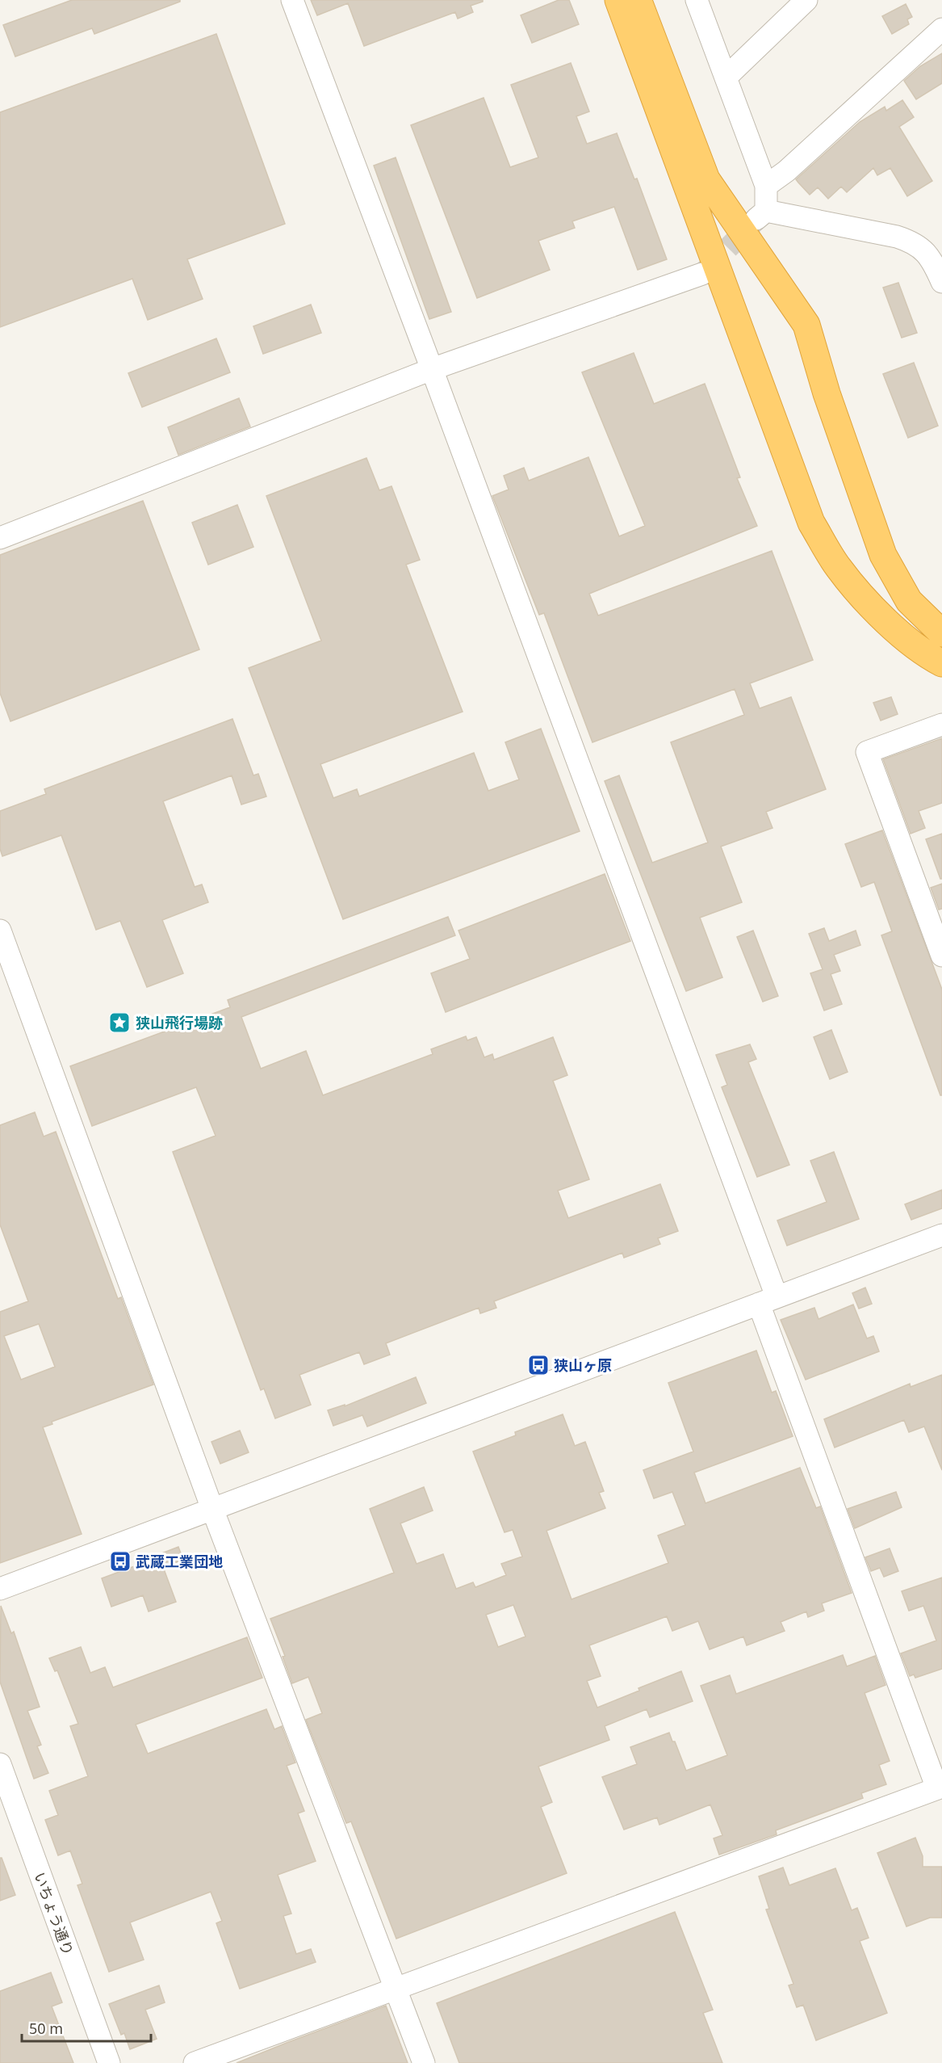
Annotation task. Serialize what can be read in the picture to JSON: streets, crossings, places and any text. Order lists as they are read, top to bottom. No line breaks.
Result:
{"streets":{"street":["いちょう通り"]},"places":{"place":["狭山飛行場跡"],"bus stop":["狭山ヶ原","武蔵工業団地"]},"scale_bar":"50 m"}
